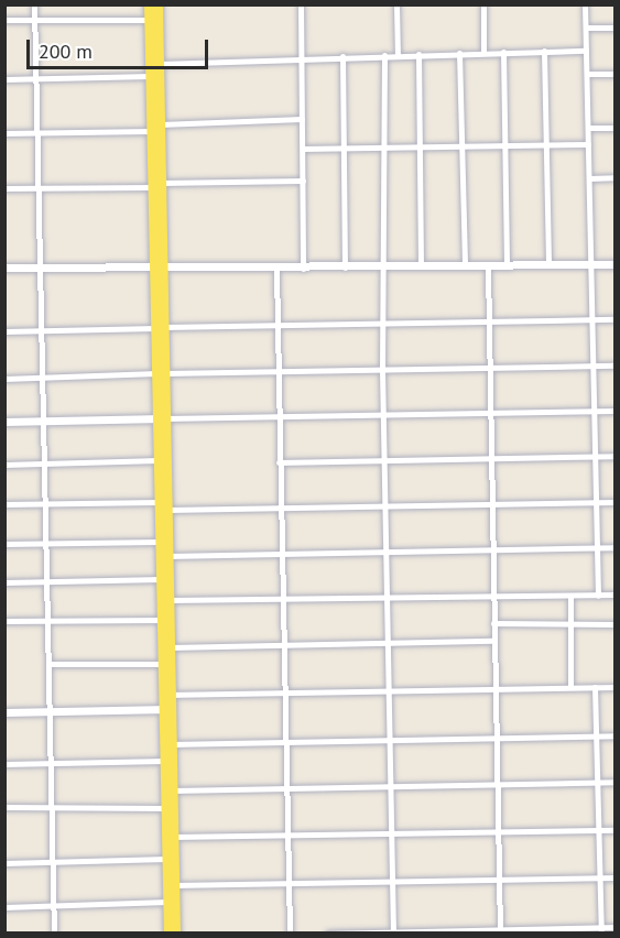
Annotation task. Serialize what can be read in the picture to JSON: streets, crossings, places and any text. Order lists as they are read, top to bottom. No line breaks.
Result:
{"scale_bar":"200 m"}
